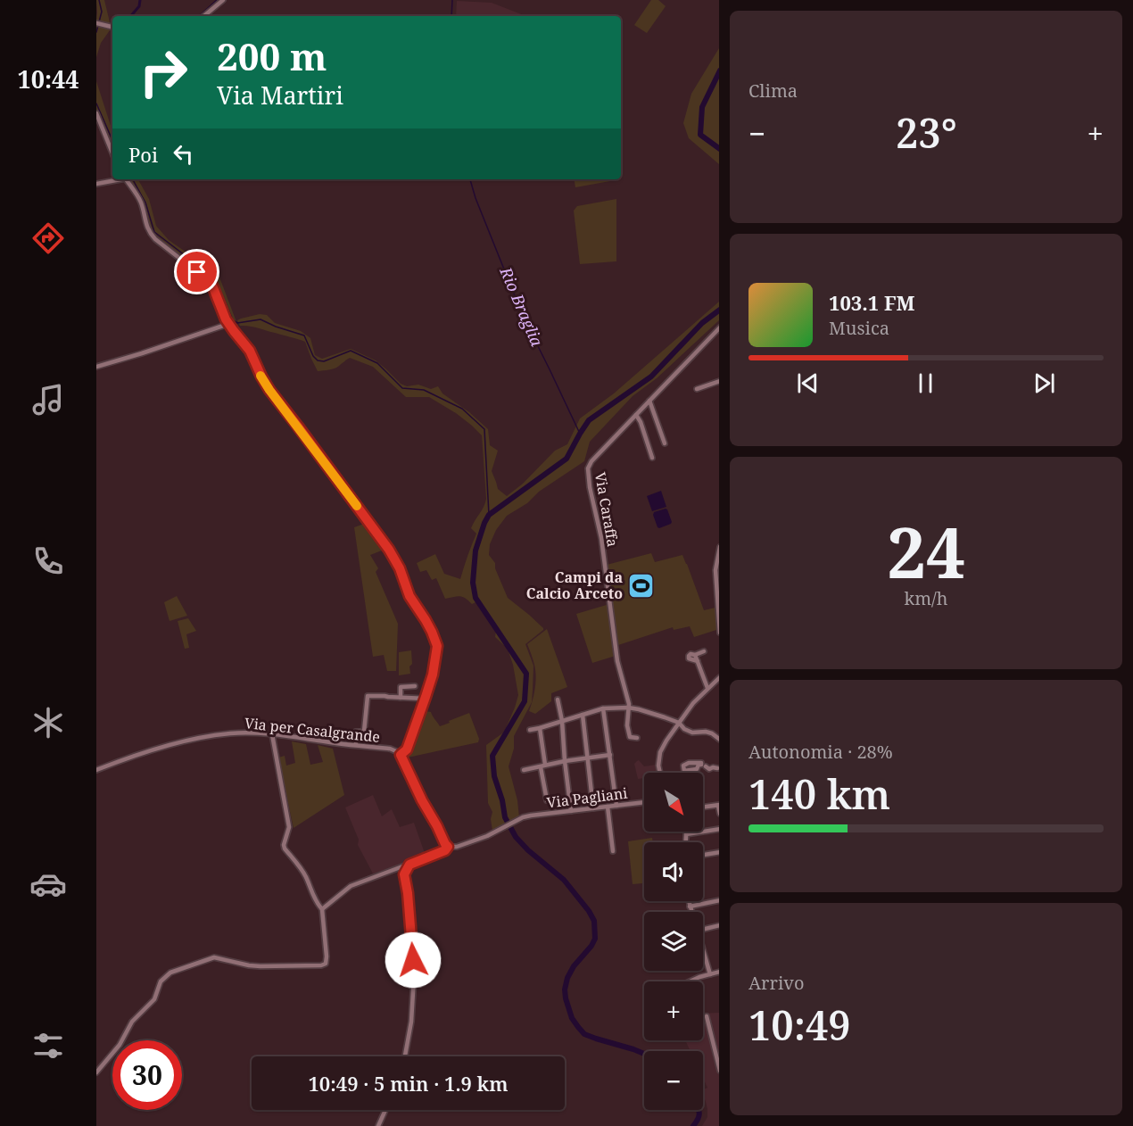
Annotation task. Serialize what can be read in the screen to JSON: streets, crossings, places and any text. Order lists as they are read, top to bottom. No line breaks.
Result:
{"streets":{"street":["Via Caraffa","Via per Casalgrande","Via Pagliani"]},"water":["Rio Braglia"],"places":{"sports":["Campi da Calcio Arceto"]},"north":"bottom right","page":{"tabs":"10:44","tile":["Clima",["24","km/h"],["Autonomia · 28%","140 km"],["Arrivo","10:49"]],"turn":["200 m","Via Martiri"],"heat":["−","23°","+"],"then":"Poi","song":["103.1 FM","Musica"],"map_buttons":["+","−"],"limit":"30","trip":"10:49 · 5 min · 1.9 km"}}
